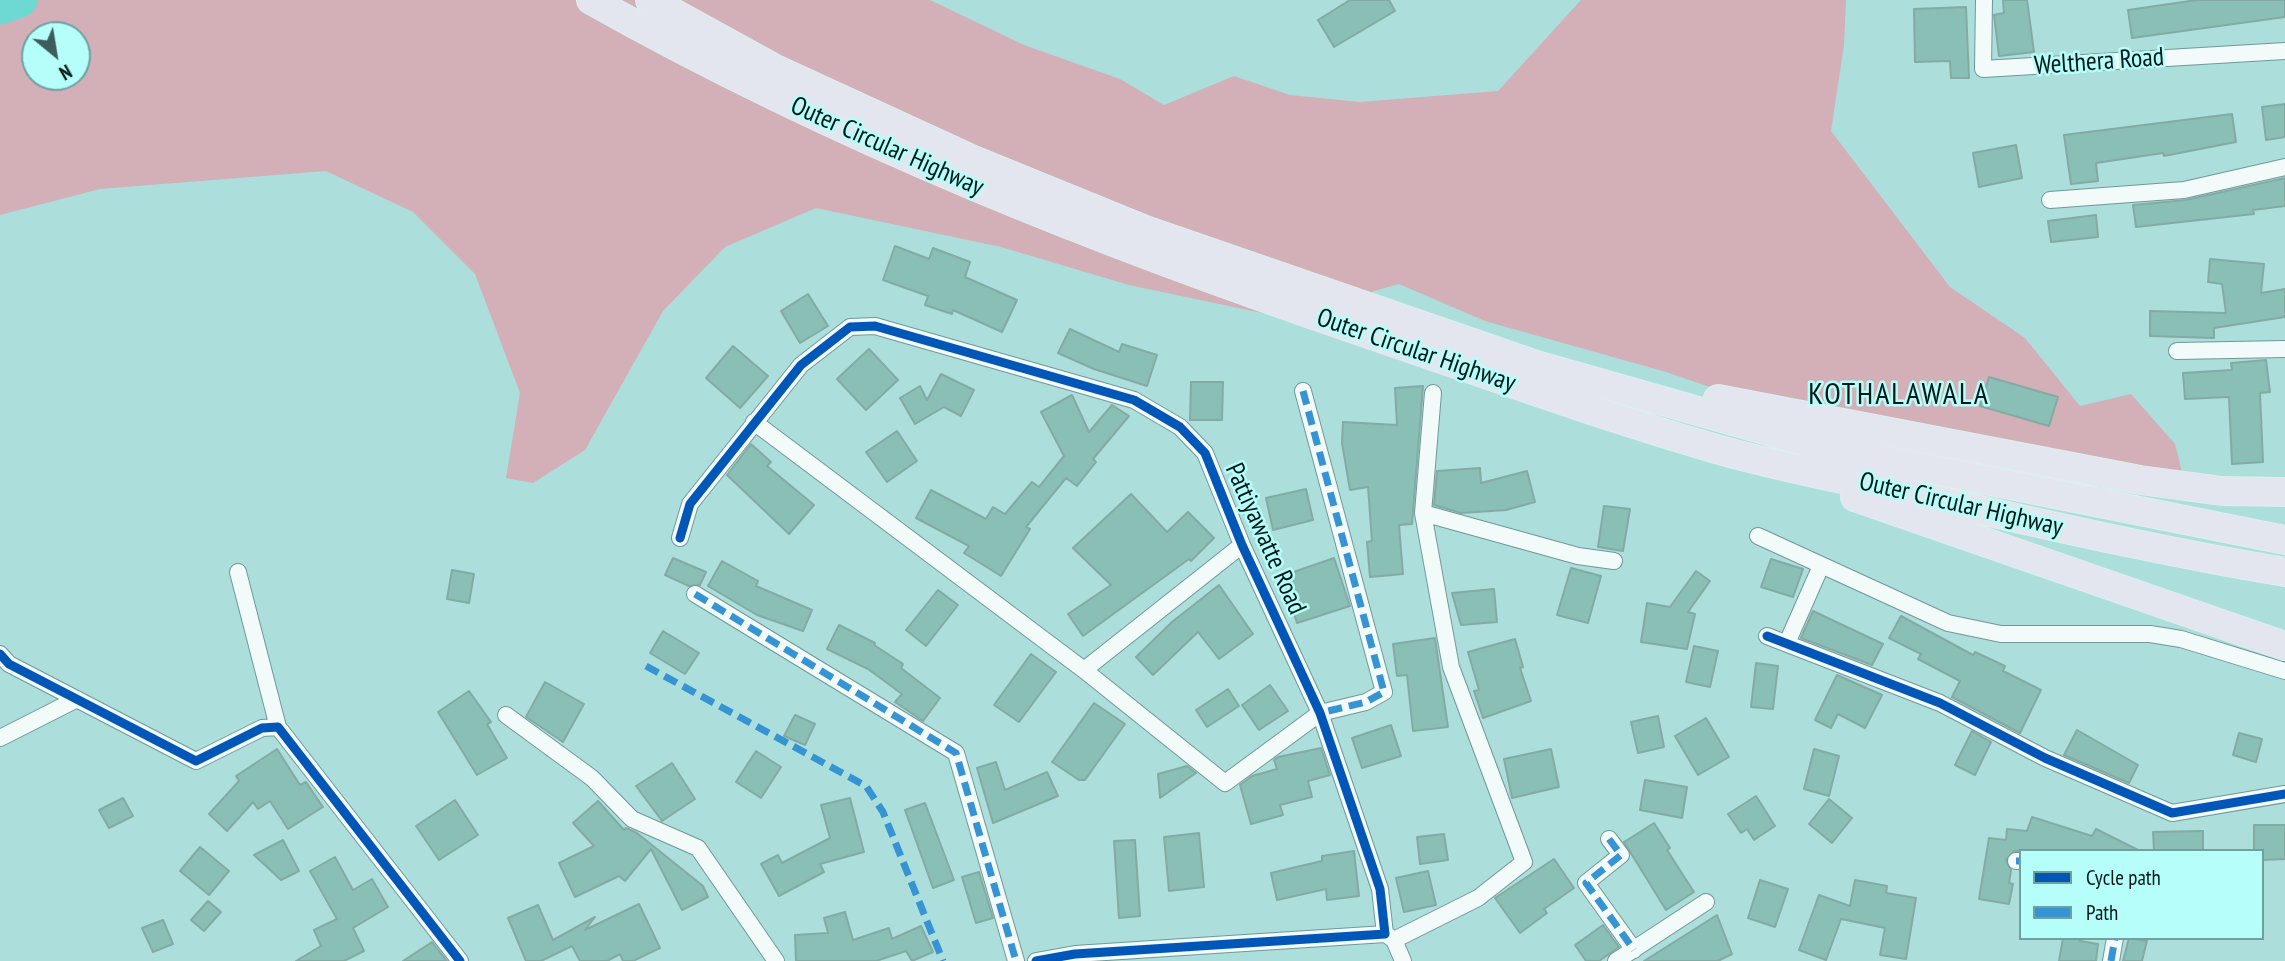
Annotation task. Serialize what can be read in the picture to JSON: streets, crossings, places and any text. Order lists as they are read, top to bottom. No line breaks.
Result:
{"streets":{"highway":["Outer Circular Highway"],"street":["Welthera Road","Pattiyawatte Road"]},"districts":["KOTHALAWALA"],"legend":["Cycle path","Path"],"north":"bottom right"}
